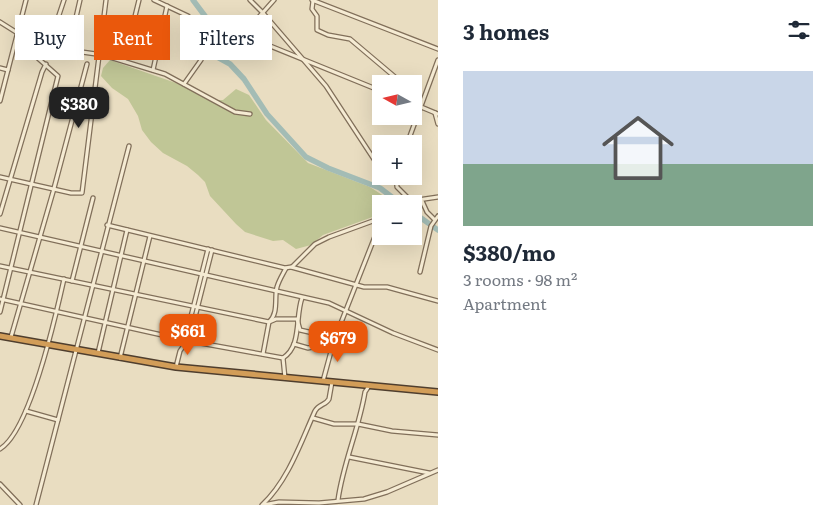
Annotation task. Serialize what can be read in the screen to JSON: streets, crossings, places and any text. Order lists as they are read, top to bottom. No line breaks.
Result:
{"north":"left","page":{"heading":"3 homes","chip":["Buy","Rent","Filters"],"list":[{"name":"$380/mo","note":"3 rooms · 98 m² · Apartment"}],"map_buttons":["+","−"],"price":["$380","$661","$679"]}}
